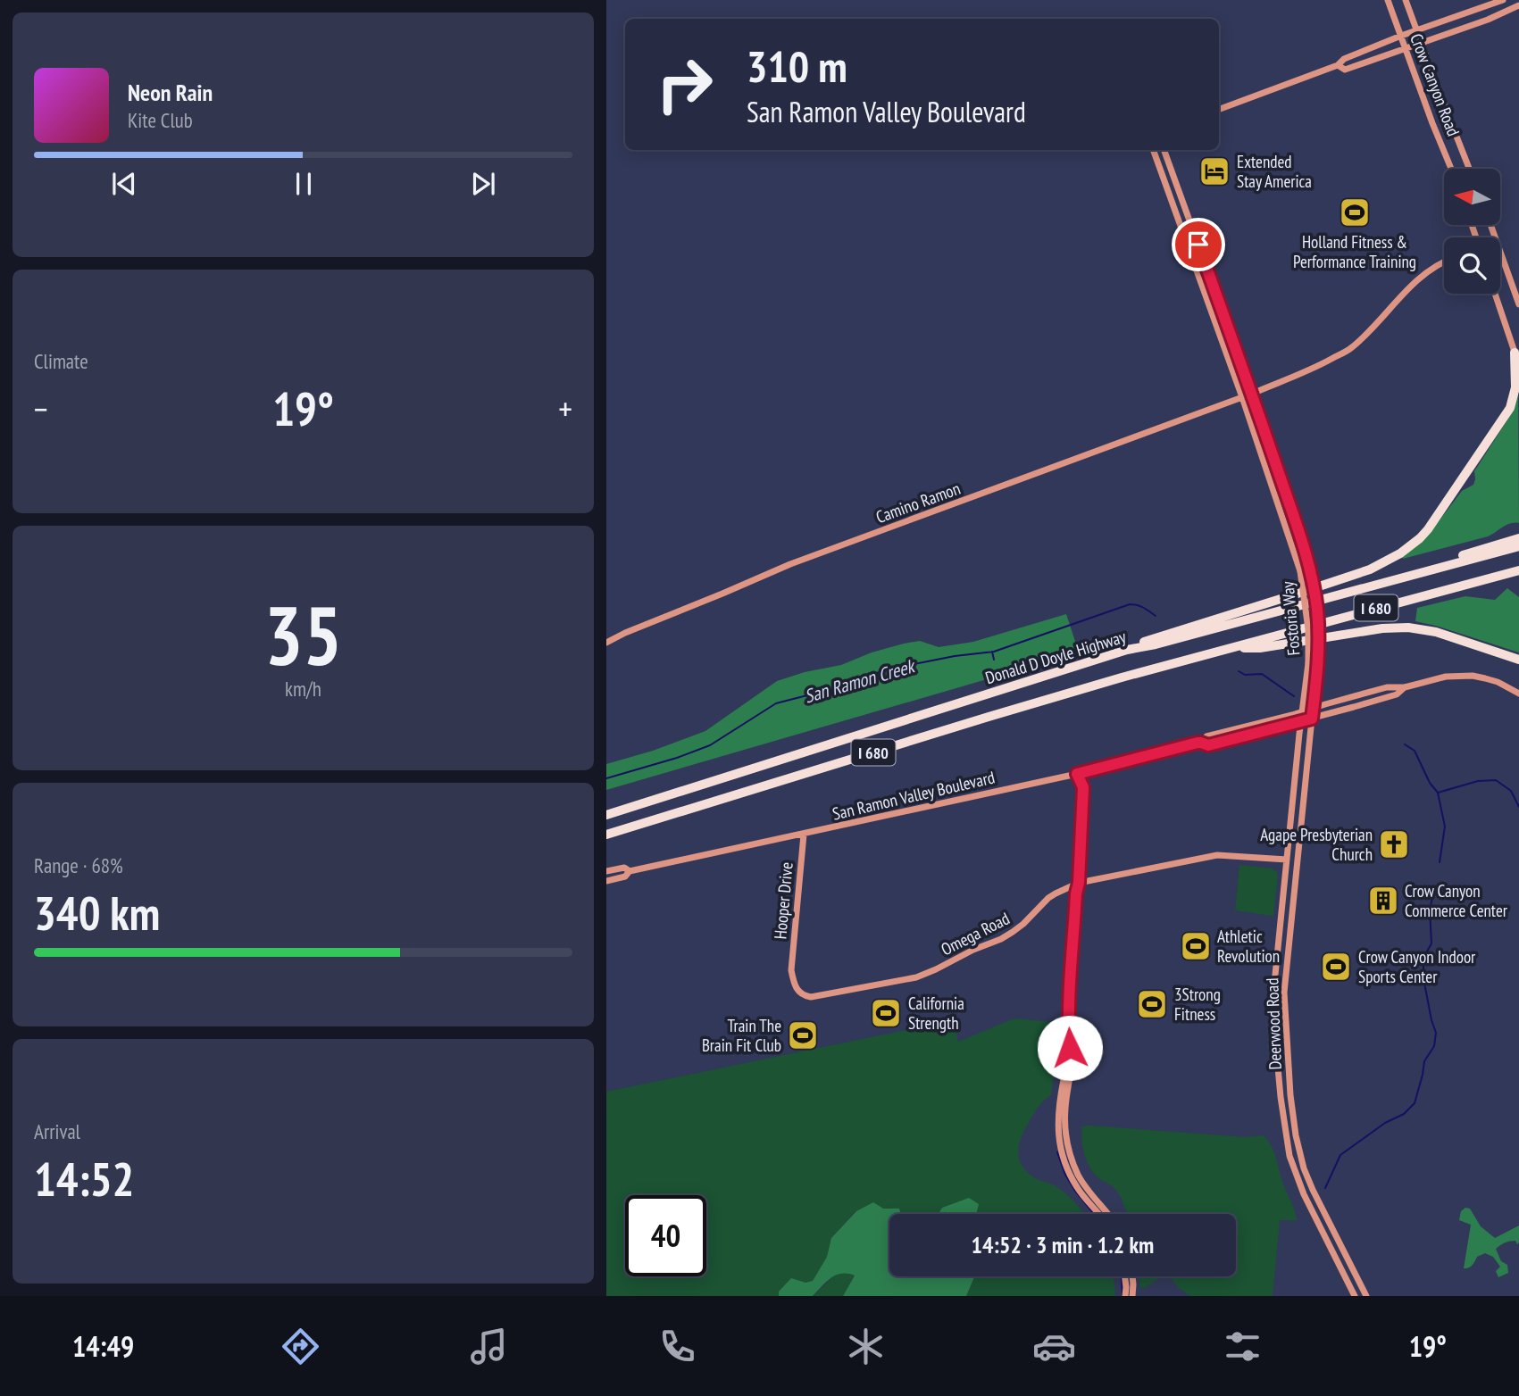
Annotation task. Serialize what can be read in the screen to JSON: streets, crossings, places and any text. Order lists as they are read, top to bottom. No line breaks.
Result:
{"streets":{"highway":["I 680","Donald D Doyle Highway"],"street":["Crow Canyon Road","Camino Ramon","Fostoria Way","San Ramon Valley Boulevard","Hooper Drive","Omega Road","Deerwood Road"]},"crossings":[["Camino Ramon","Fostoria Way"],["Fostoria Way","Deerwood Road"],["San Ramon Valley Boulevard","Hooper Drive"],["San Ramon Valley Boulevard","Deerwood Road"],["Hooper Drive","Omega Road"],["Omega Road","Deerwood Road"]],"water":["San Ramon Creek"],"places":{"hotel":["Extended Stay America"],"sports":["Holland Fitness & Performance Training","Athletic Revolution","Crow Canyon Indoor Sports Center","3Strong Fitness","California Strength","Train The Brain Fit Club"],"church":["Agape Presbyterian Church"],"building":["Crow Canyon Commerce Center"]},"north":"left","page":{"turn":["310 m","San Ramon Valley Boulevard"],"song":["Neon Rain","Kite Club"],"tile":["Climate",["35","km/h"],["Range · 68%","340 km"],["Arrival","14:52"]],"heat":["−","19°","+"],"limit":"40","trip":"14:52 · 3 min · 1.2 km","tabs":["14:49","19°"]}}
